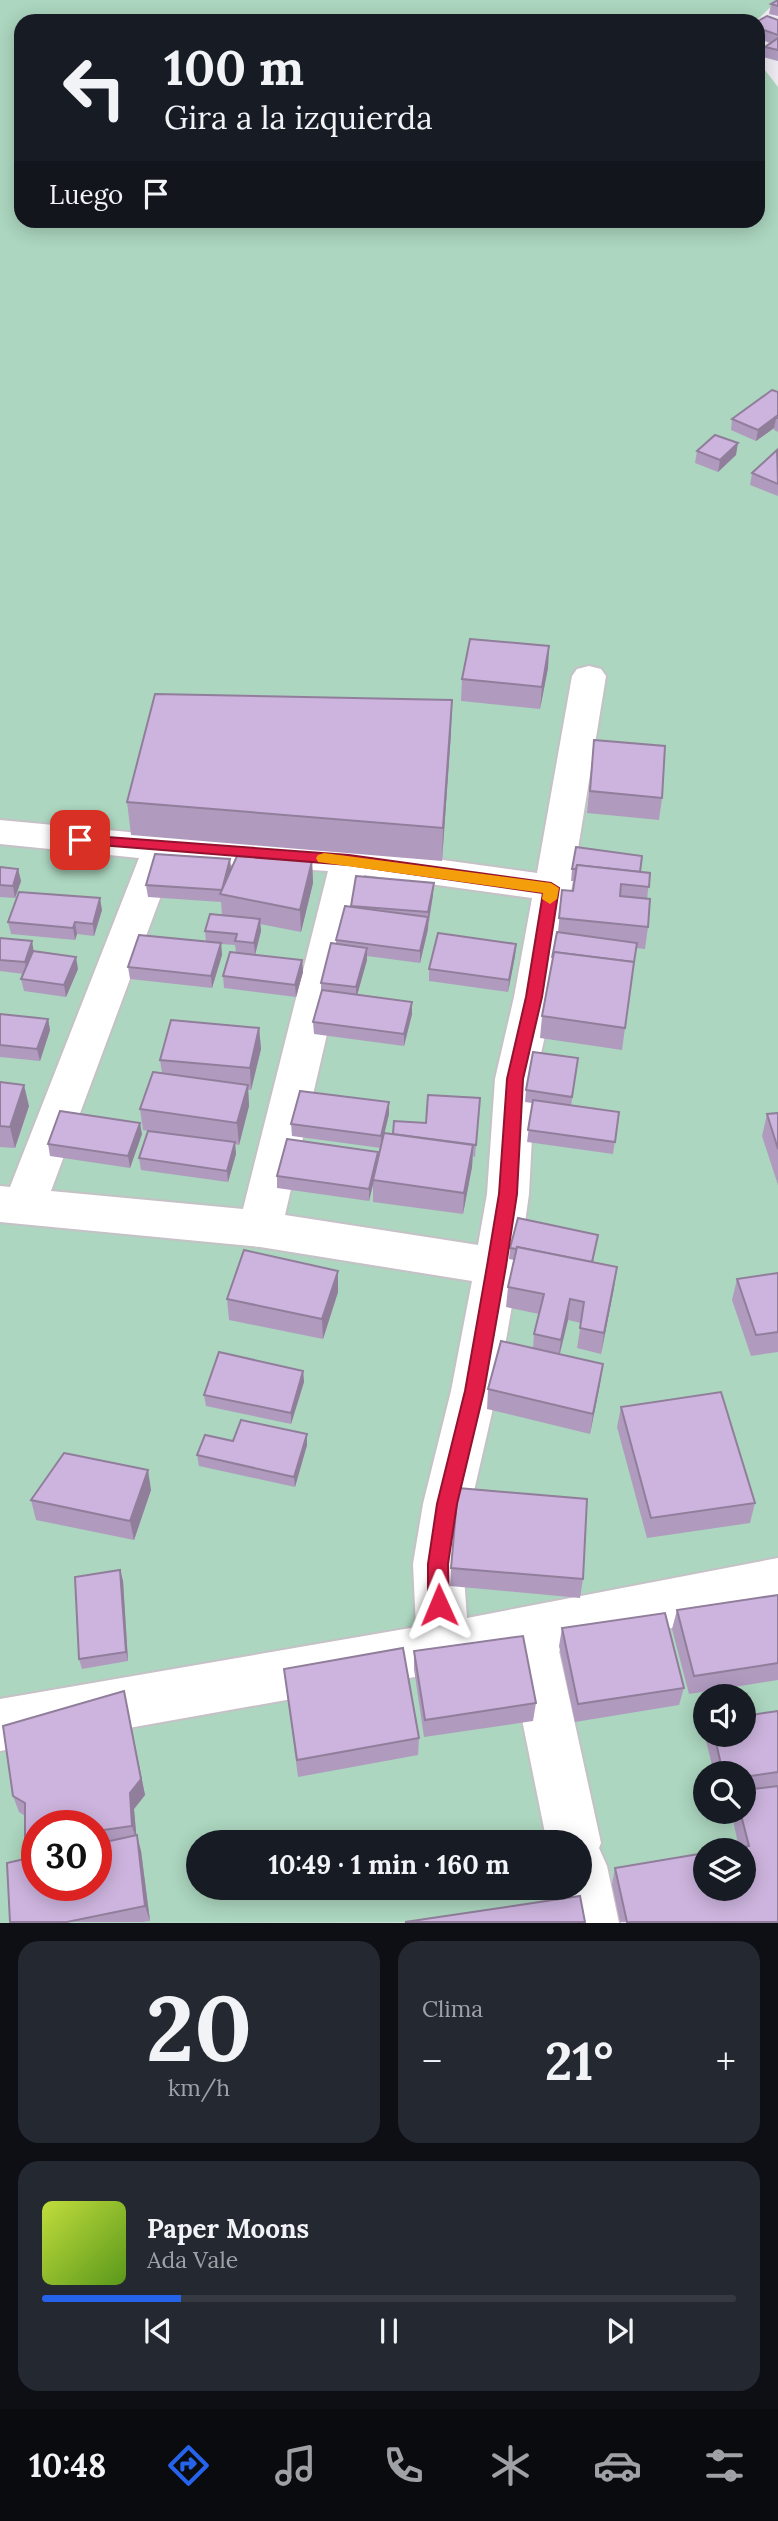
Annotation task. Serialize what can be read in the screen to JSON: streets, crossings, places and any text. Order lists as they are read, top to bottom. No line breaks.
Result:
{"page":{"turn":["100 m","Gira a la izquierda"],"then":"Luego","limit":"30","trip":"10:49 · 1 min · 160 m","tile":[["20","km/h"],"Clima"],"heat":["−","21°","+"],"song":["Paper Moons","Ada Vale"],"tabs":"10:48"}}
